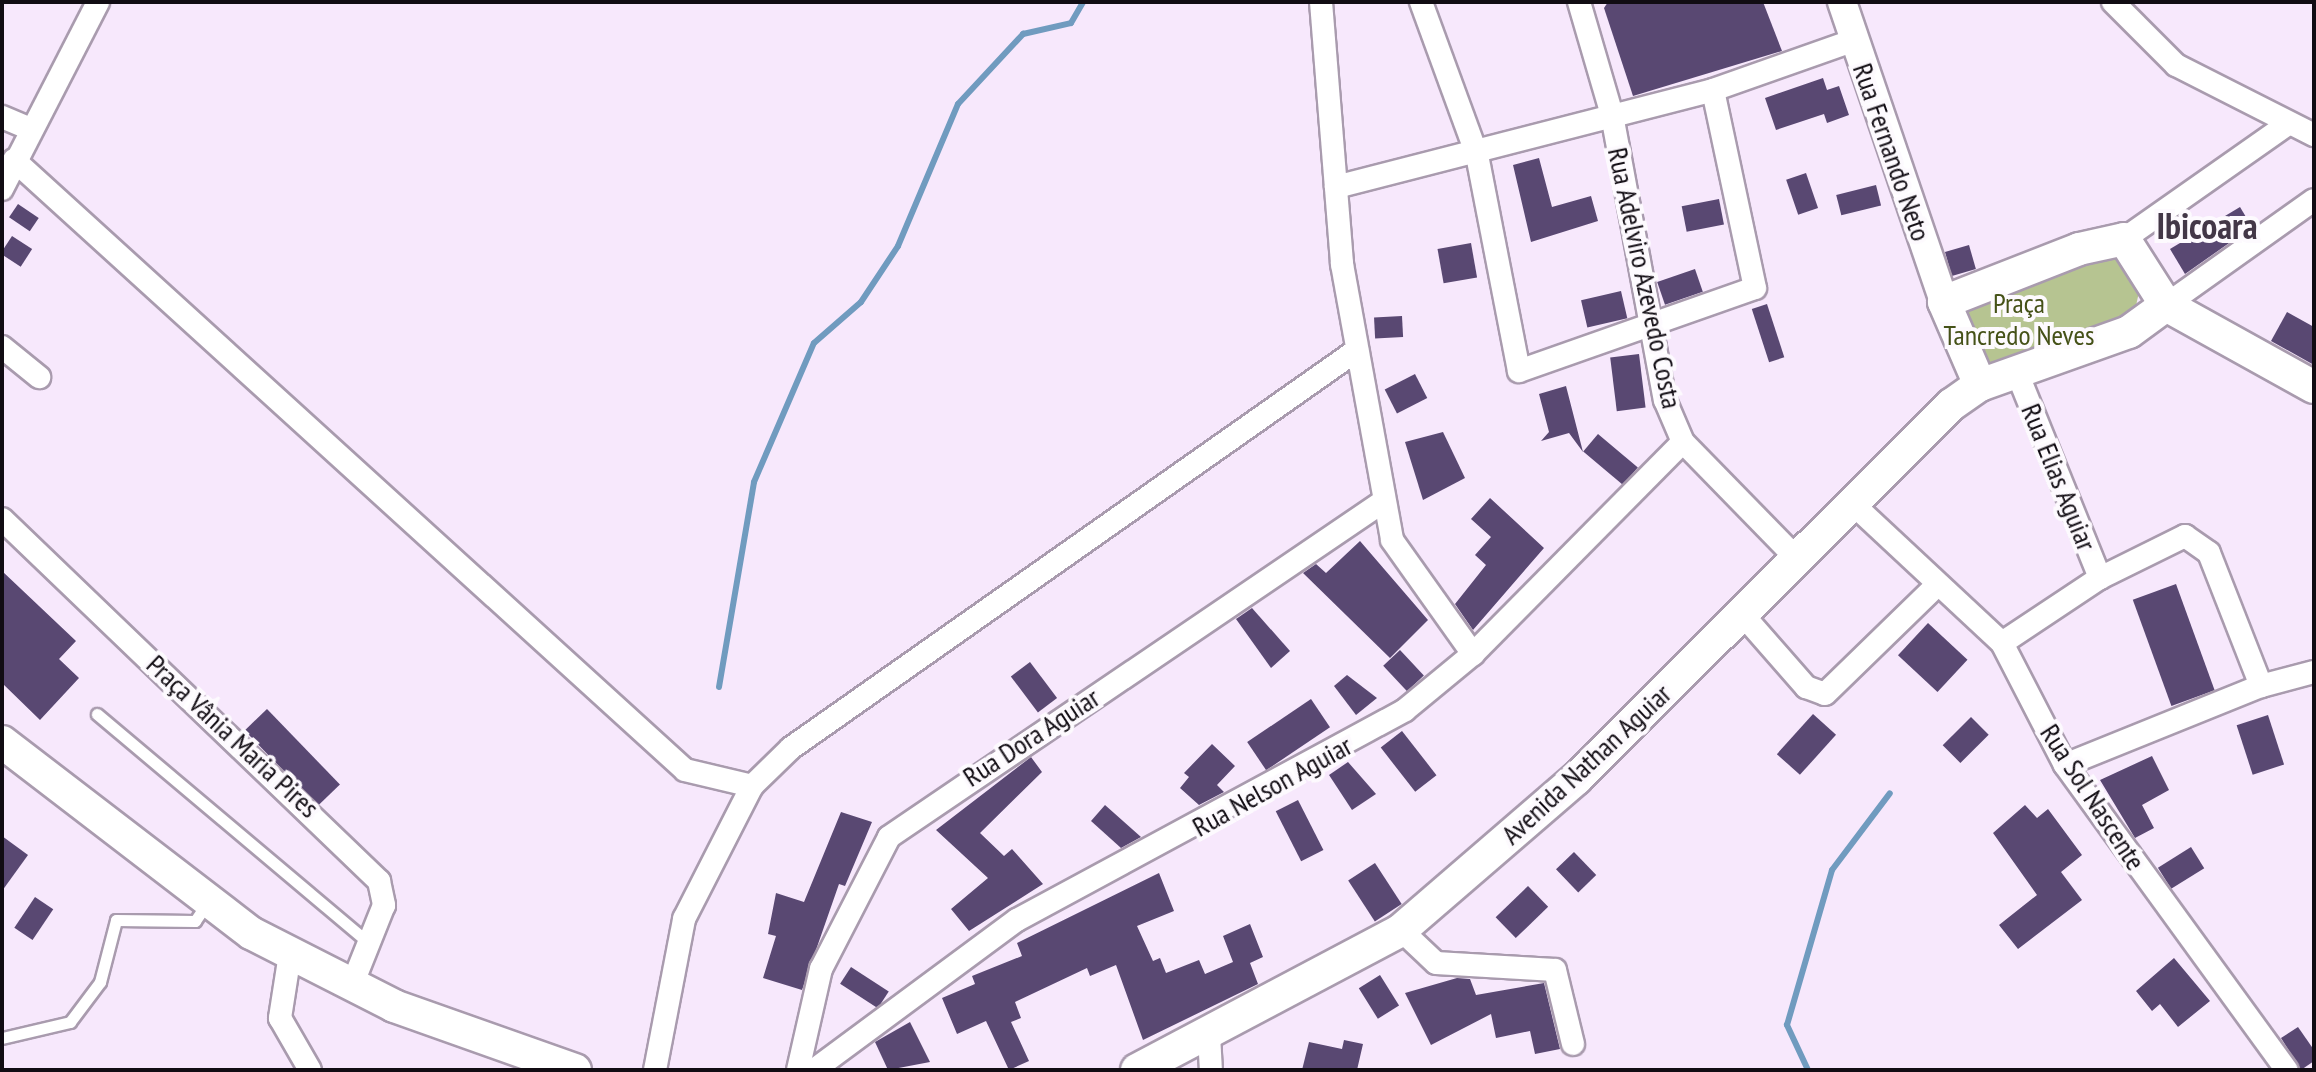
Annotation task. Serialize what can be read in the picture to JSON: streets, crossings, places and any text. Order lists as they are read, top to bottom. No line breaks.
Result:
{"streets":{"main road":["Avenida Nathan Aguiar"],"street":["Rua Fernando Neto","Rua Adelviro Azevedo Costa","Rua Elias Aguiar","Praça Vânia Maria Pires","Rua Dora Aguiar","Rua Nelson Aguiar","Rua Sol Nascente"]},"crossings":[["Rua Adelviro Azevedo Costa","Avenida Nathan Aguiar"],["Rua Adelviro Azevedo Costa","Rua Nelson Aguiar"],["Avenida Nathan Aguiar","Rua Sol Nascente"]],"districts":["Ibicoara"],"parks":["Praça Tancredo Neves"]}
